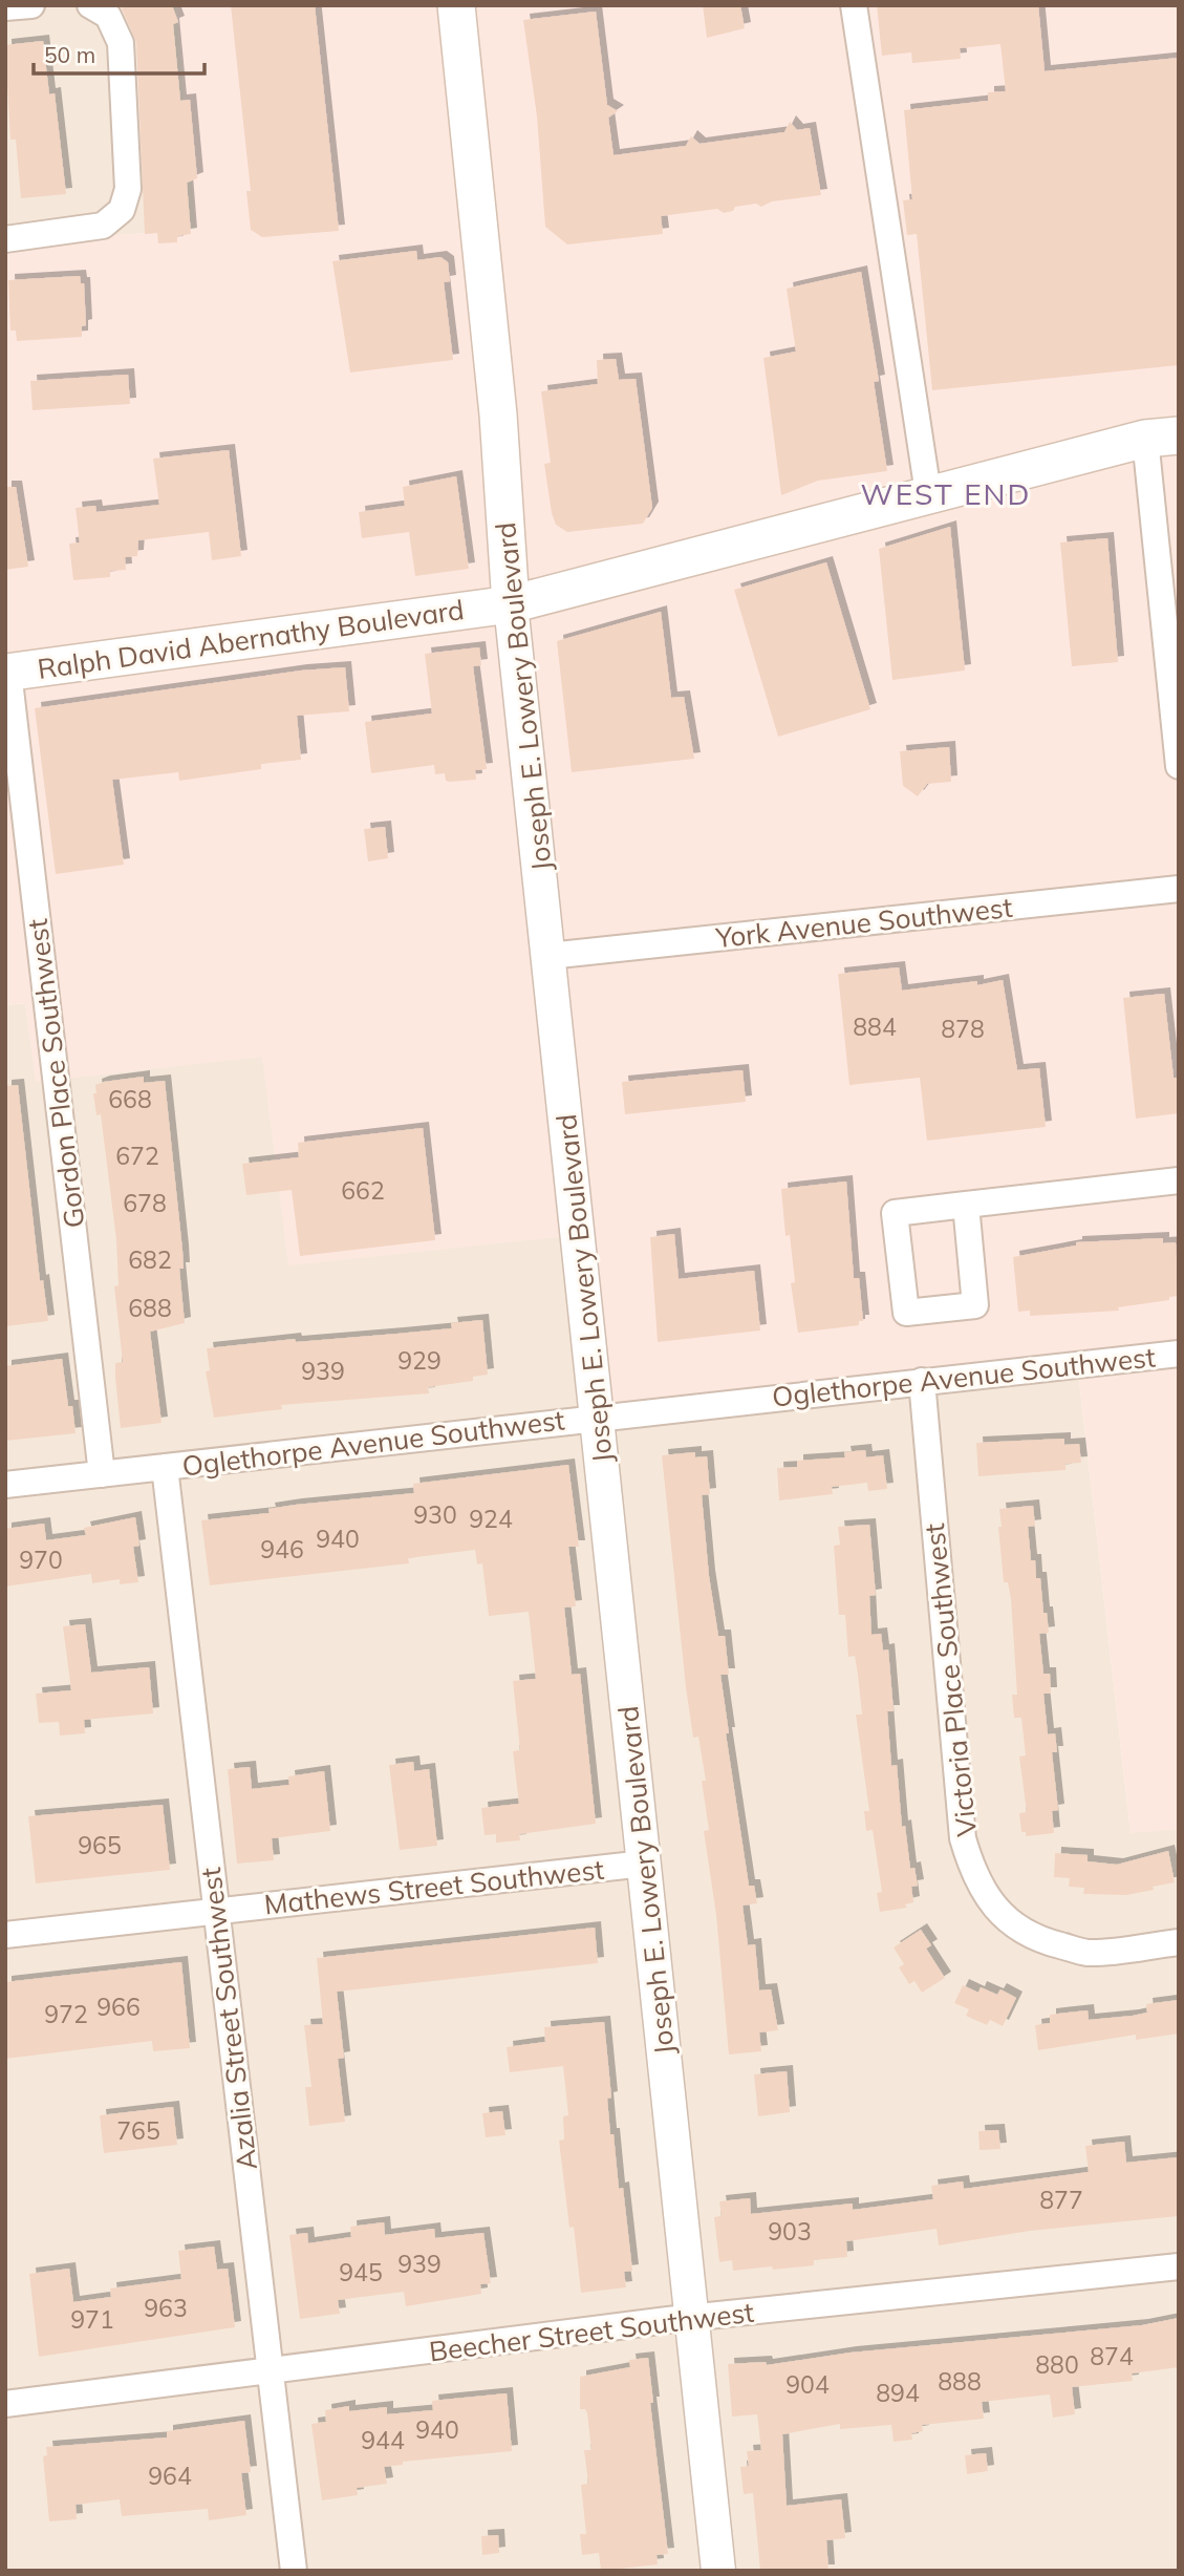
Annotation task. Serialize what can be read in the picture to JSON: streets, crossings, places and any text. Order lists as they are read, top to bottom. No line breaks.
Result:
{"streets":{"main road":["Ralph David Abernathy Boulevard","Joseph E. Lowery Boulevard"],"street":["York Avenue Southwest","Gordon Place Southwest","Oglethorpe Avenue Southwest","Victoria Place Southwest","Mathews Street Southwest","Azalia Street Southwest","Beecher Street Southwest"]},"crossings":[["Ralph David Abernathy Boulevard","Joseph E. Lowery Boulevard"],["Ralph David Abernathy Boulevard","Gordon Place Southwest"],["Joseph E. Lowery Boulevard","York Avenue Southwest"],["Joseph E. Lowery Boulevard","Oglethorpe Avenue Southwest"],["Joseph E. Lowery Boulevard","Mathews Street Southwest"],["Joseph E. Lowery Boulevard","Beecher Street Southwest"],["Gordon Place Southwest","Oglethorpe Avenue Southwest"],["Oglethorpe Avenue Southwest","Victoria Place Southwest"],["Oglethorpe Avenue Southwest","Azalia Street Southwest"],["Mathews Street Southwest","Azalia Street Southwest"],["Azalia Street Southwest","Beecher Street Southwest"]],"districts":["WEST END"],"house_numbers":["884","878","668","672","662","678","682","688","929","939","930","924","940","946","970","965","966","972","765","877","903","939","945","963","971","874","880","888","904","894","940","944","964"],"scale_bar":"50 m"}
